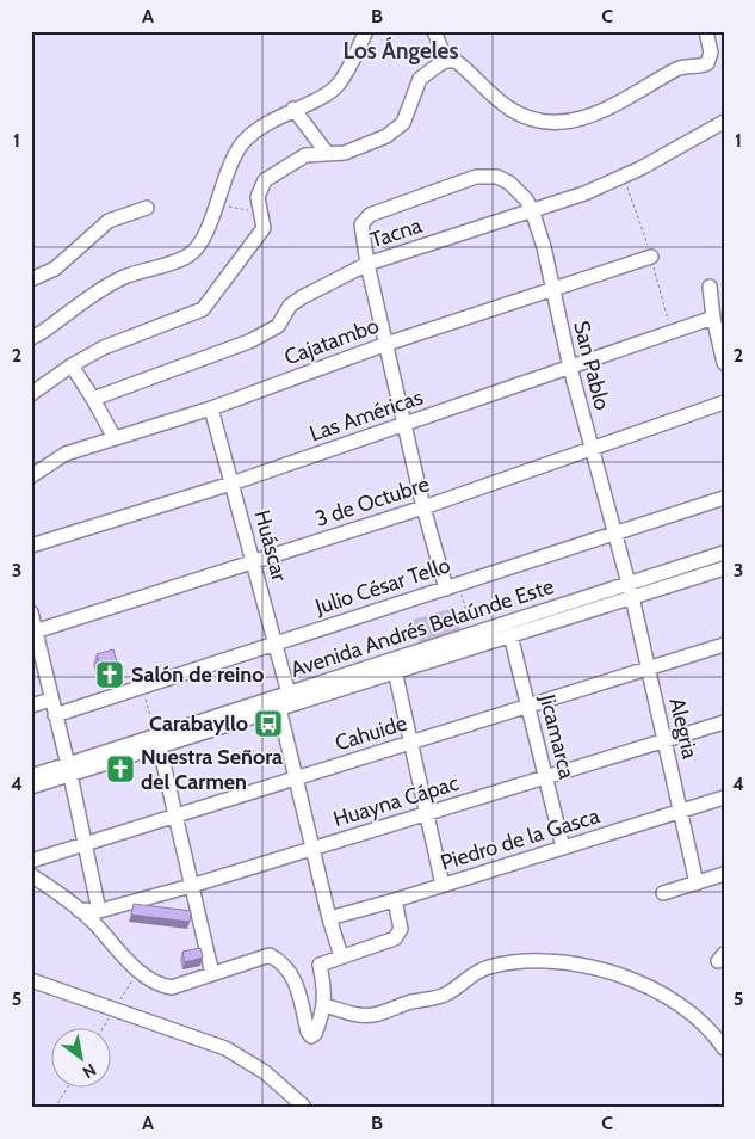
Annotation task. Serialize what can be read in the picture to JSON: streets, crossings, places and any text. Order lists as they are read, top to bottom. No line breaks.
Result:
{"streets":{"street":["Tacna","Cajatambo","San Pablo","Las Américas","3 de Octubre","Huáscar","Julio César Tello","Avenida Andrés Belaúnde Este","Alegria","Cahuide","Jicamarca","Huayna Cápac","Piedro de la Gasca"]},"crossings":[["Tacna","San Pablo"],["Cajatambo","San Pablo"],["Cajatambo","Huáscar"],["San Pablo","Las Américas"],["San Pablo","3 de Octubre"],["San Pablo","Julio César Tello"],["San Pablo","Avenida Andrés Belaúnde Este"],["San Pablo","Alegria"],["Las Américas","Huáscar"],["3 de Octubre","Huáscar"],["Huáscar","Julio César Tello"],["Huáscar","Avenida Andrés Belaúnde Este"],["Avenida Andrés Belaúnde Este","Alegria"],["Avenida Andrés Belaúnde Este","Jicamarca"],["Alegria","Cahuide"],["Alegria","Huayna Cápac"],["Alegria","Piedro de la Gasca"],["Cahuide","Jicamarca"],["Jicamarca","Huayna Cápac"],["Jicamarca","Piedro de la Gasca"]],"districts":["Los Ángeles"],"places":{"church":["Salón de reino","Nuestra Señora del Carmen"],"bus stop":["Carabayllo"]},"north":"bottom right","grid":{"columns":["A","B","C"],"rows":["1","2","3","4","5"]}}
